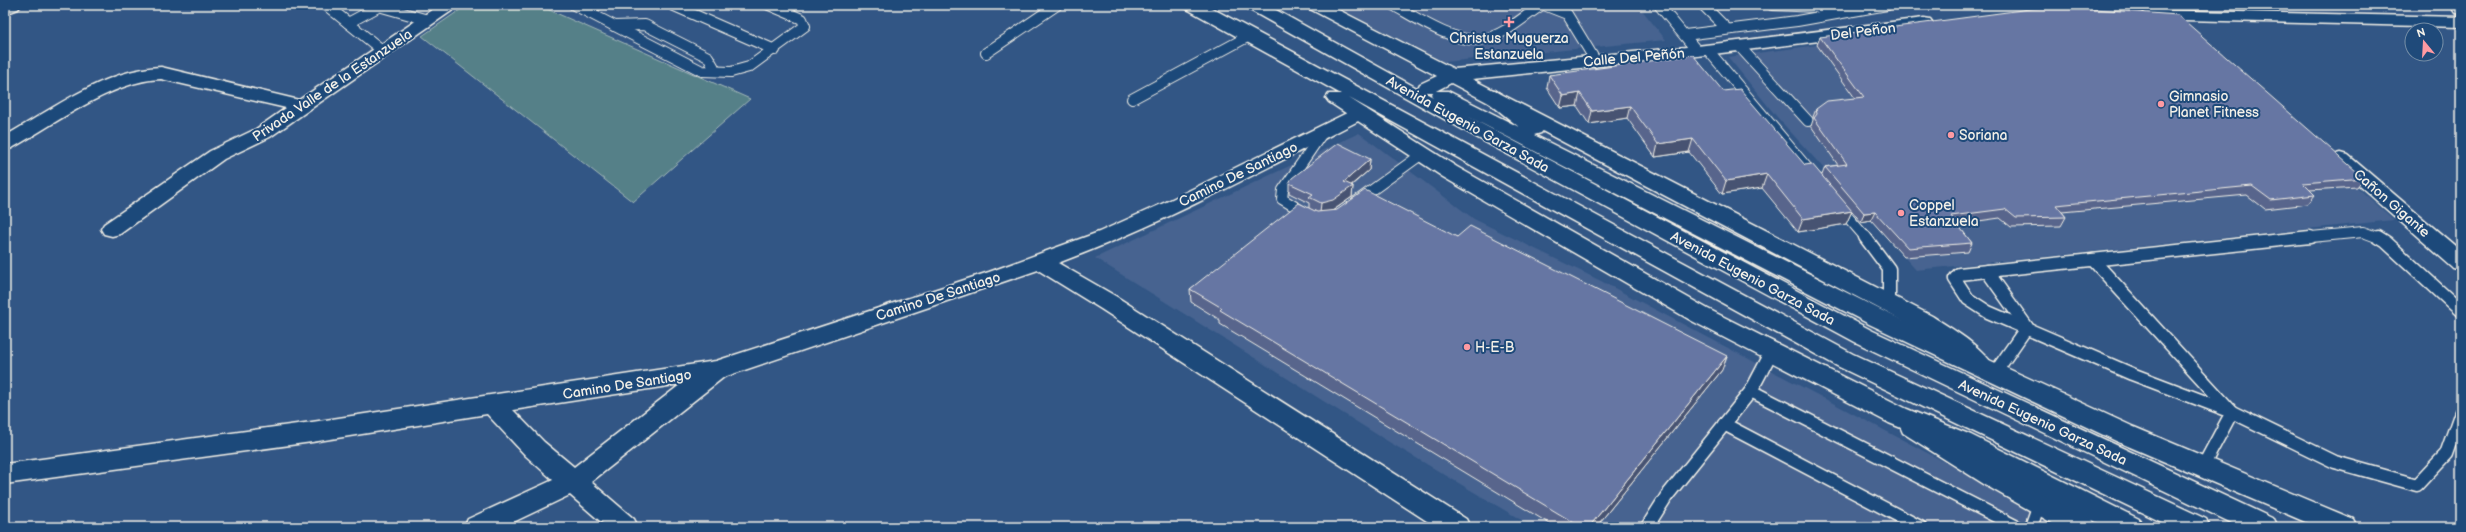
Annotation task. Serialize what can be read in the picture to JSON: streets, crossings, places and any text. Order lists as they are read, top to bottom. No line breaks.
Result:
{"streets":{"main road":["Del Peñon","Calle Del Peñón","Privada Valle de la Estanzuela","Avenida Eugenio Garza Sada","Camino De Santiago","Cañon Gigante"]},"crossings":[["Del Peñon","Calle Del Peñón"]],"places":{"health":["Christus Muguerza Estanzuela"],"other":["Gimnasio Planet Fitness","Soriana","Coppel Estanzuela","H-E-B"]},"north":"top"}
